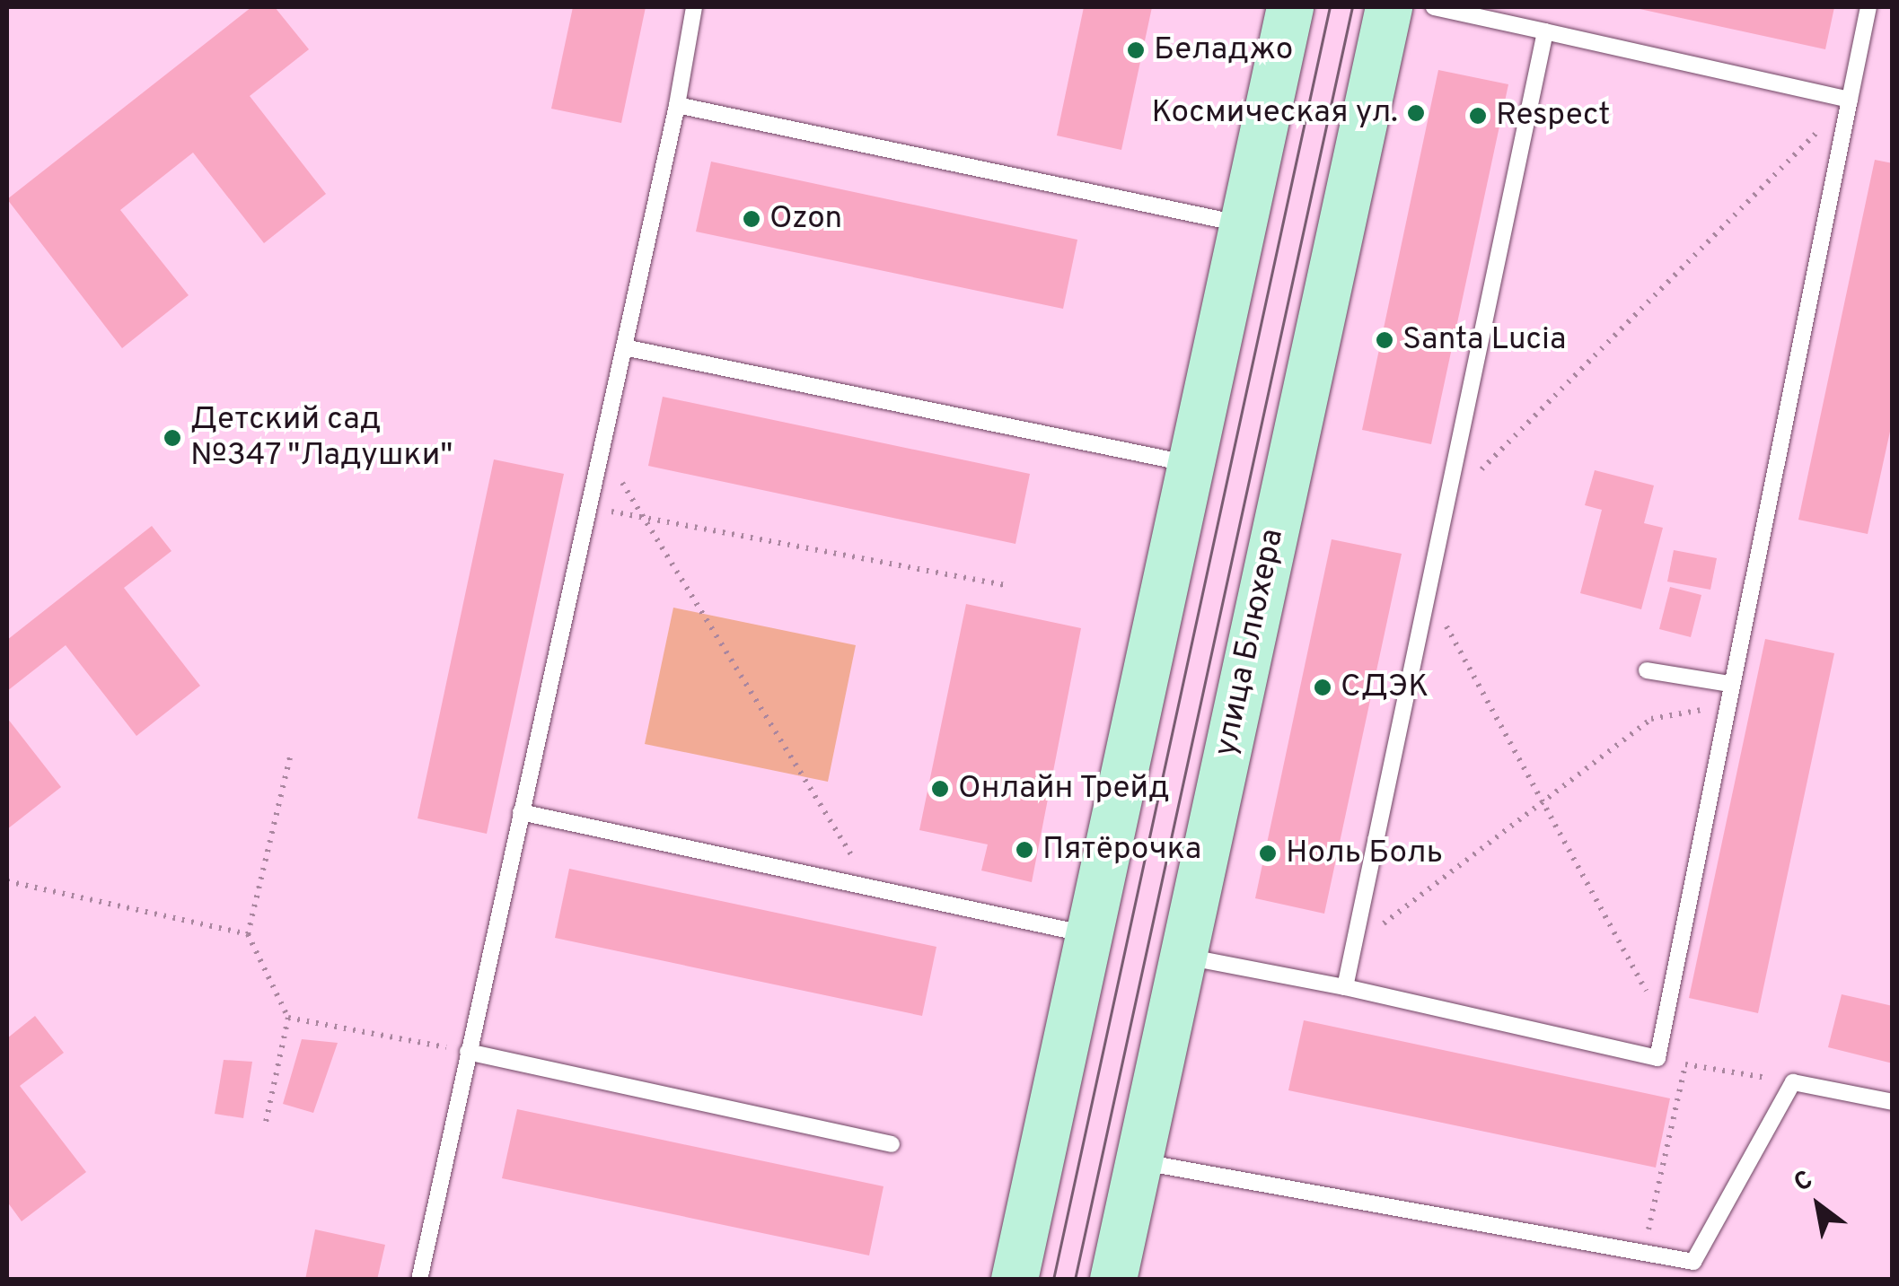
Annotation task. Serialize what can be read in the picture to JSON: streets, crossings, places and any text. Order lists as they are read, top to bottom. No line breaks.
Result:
{"streets":{"street":["улица Блюхера"]},"places":["Беладжо","Космическая ул.","Respect","Ozon","Santa Lucia","Детский сад №347 \"Ладушки\"","СДЭК","Онлайн Трейд","Пятёрочка","Ноль Боль"],"north":"top left"}
